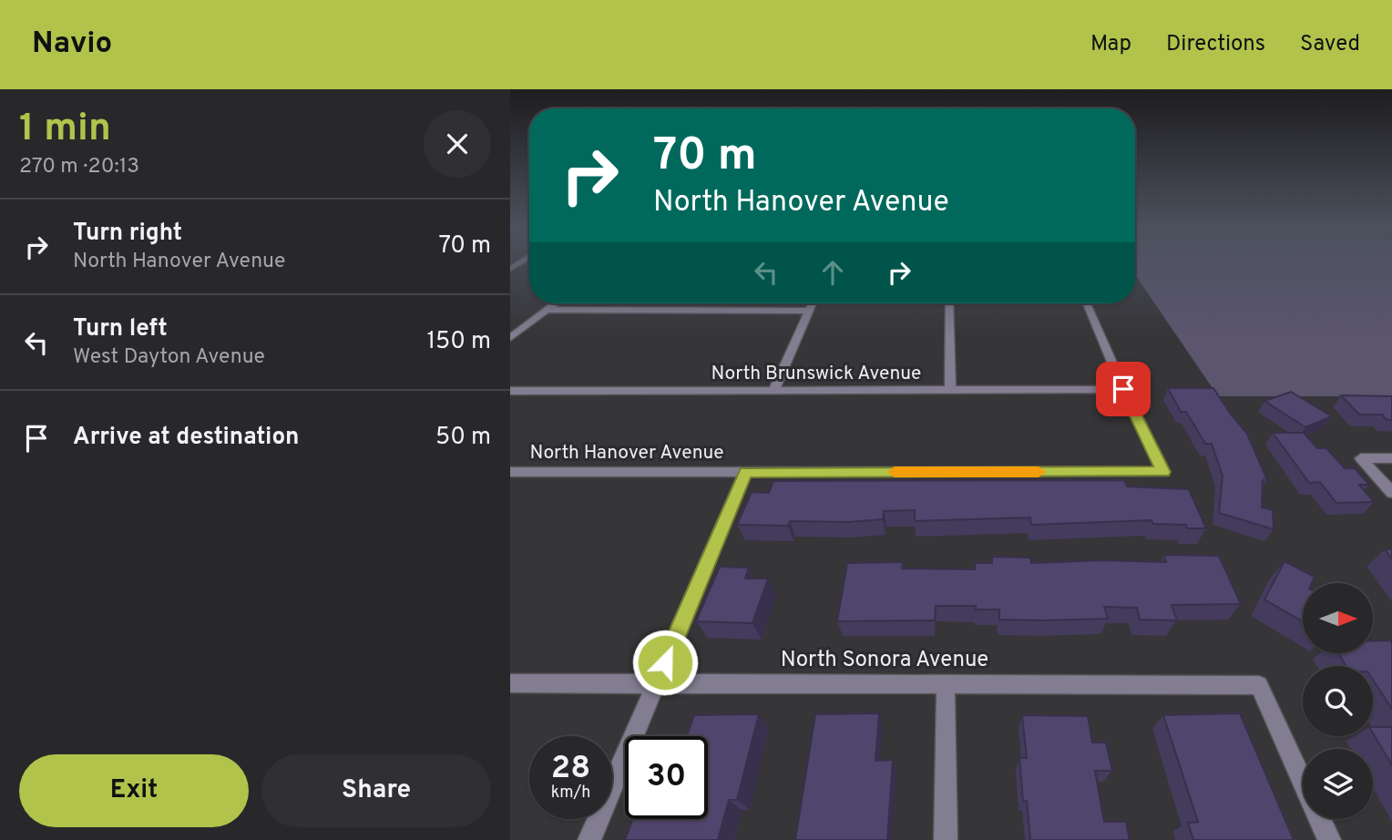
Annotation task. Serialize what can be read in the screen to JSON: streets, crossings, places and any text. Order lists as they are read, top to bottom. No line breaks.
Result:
{"streets":{"street":["North Brunswick Avenue","North Hanover Avenue","North Sonora Avenue"]},"crossings":[["North Brunswick Avenue","North Hanover Avenue"]],"north":"right","page":{"header":"Navio","nav":["Map","Directions","Saved"],"heading":["1 min","270 m · 20:13"],"turn":["70 m","North Hanover Avenue"],"list":[{"name":"Turn right","note":"North Hanover Avenue","value":"70 m"},{"name":"Turn left","note":"West Dayton Avenue","value":"150 m"},{"name":"Arrive at destination","value":"50 m"}],"speed":"28 km/h","limit":"30","buttons":["Exit","Share"]}}
